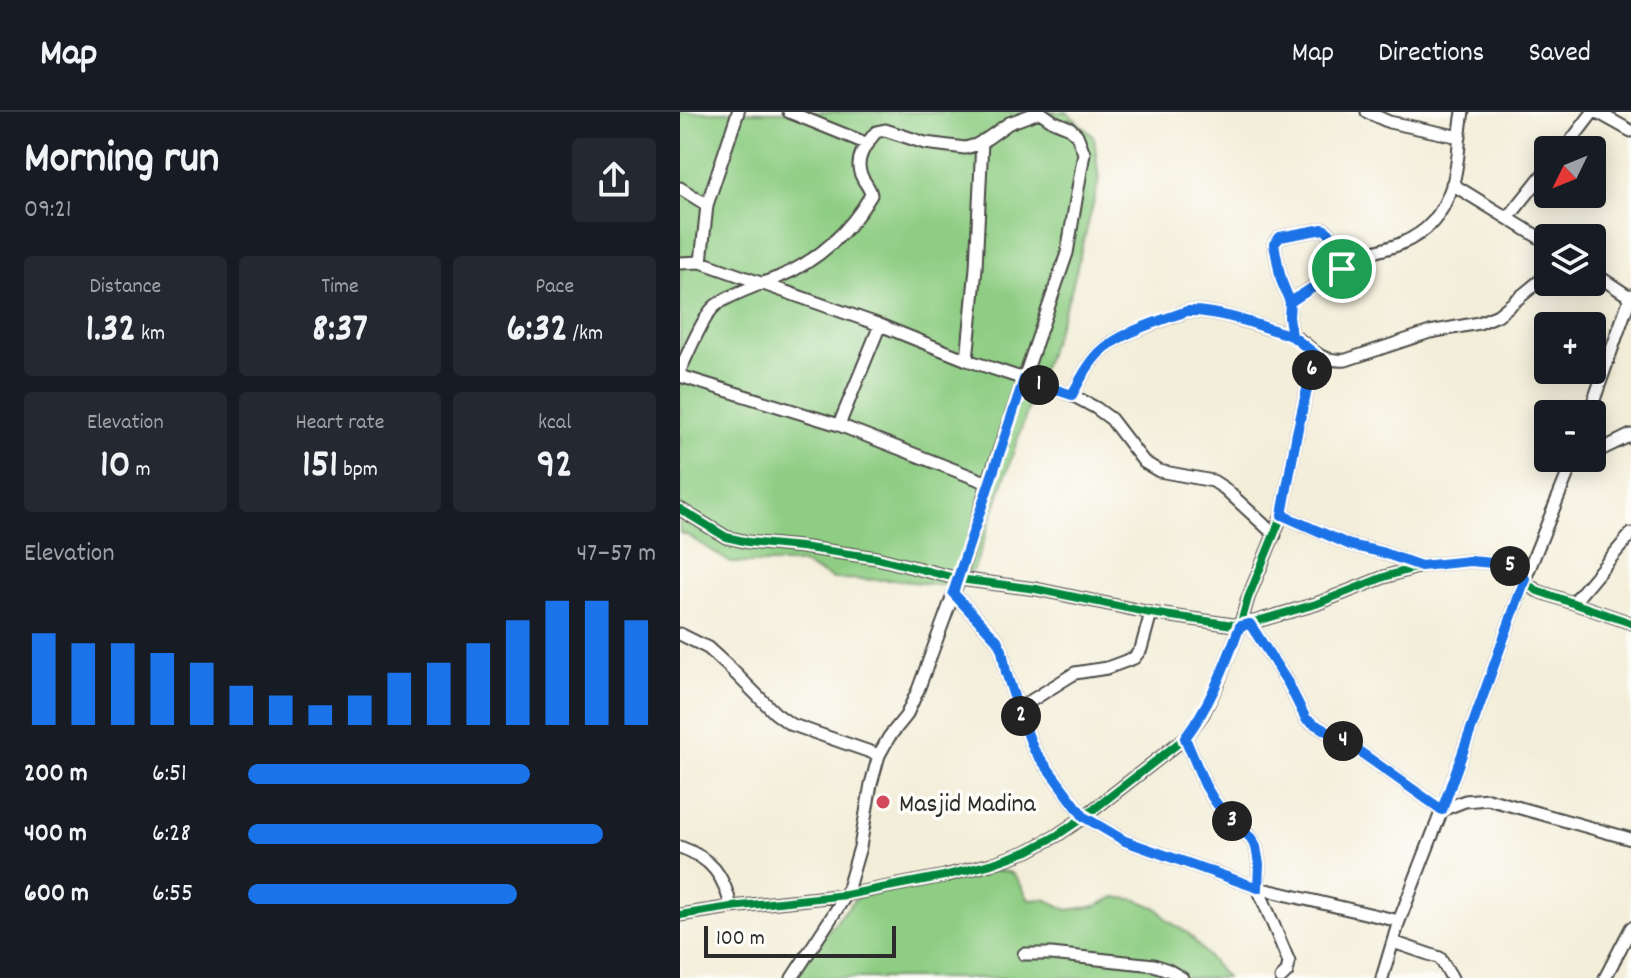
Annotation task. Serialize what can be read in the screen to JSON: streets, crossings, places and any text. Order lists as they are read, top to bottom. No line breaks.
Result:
{"places":["Masjid Madina"],"scale_bar":"100 m","north":"bottom left","page":{"header":"Map","nav":["Map","Directions","Saved"],"heading":["Morning run","09:21"],"map_buttons":["+","−"],"stats":[["Distance","1.32 km"],["Time","8:37"],["Pace","6:32 /km"],["Elevation","10 m"],["Heart rate","151 bpm"],["kcal","92"]],"pins":["6","1","5","2","4","3"],"chart":["Elevation","47–57 m"],"list":[{"name":"200 m","note":"6:51"},{"name":"400 m","note":"6:28"},{"name":"600 m","note":"6:55"}],"scale":"100 m"}}
